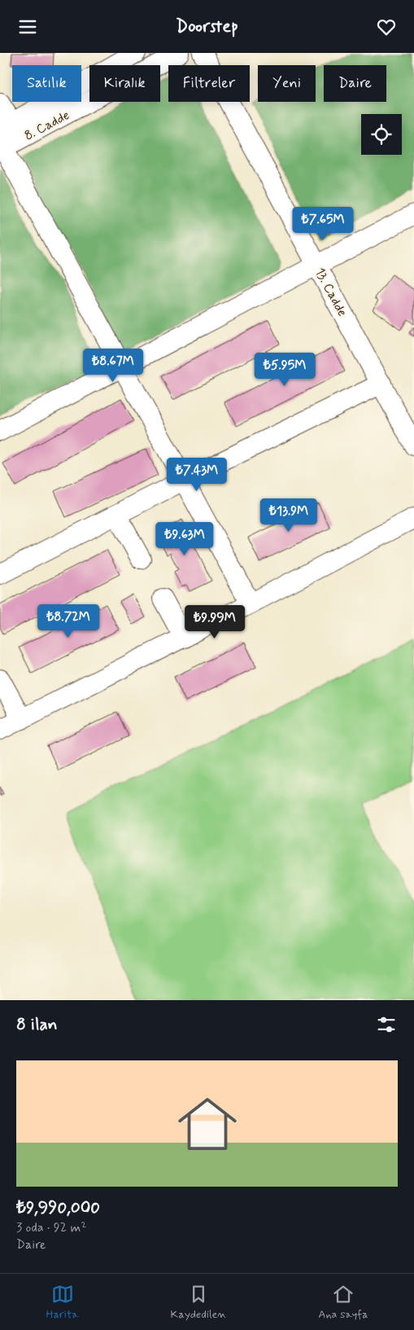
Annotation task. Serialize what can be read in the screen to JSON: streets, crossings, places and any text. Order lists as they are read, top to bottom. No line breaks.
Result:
{"streets":{"street":["8. Cadde","13. Cadde"]},"page":{"header":"Doorstep","chip":["Satılık","Kiralık","Filtreler","Yeni","Daire"],"price":["₺7.65M","₺8.67M","₺5.95M","₺7.43M","₺13.9M","₺9.63M","₺8.72M","₺9.99M"],"heading":"8 ilan","list":[{"name":"₺9,990,000","note":"3 oda · 92 m² · Daire"}],"tabs":["Harita","Kaydedilen","Ana sayfa"]}}
